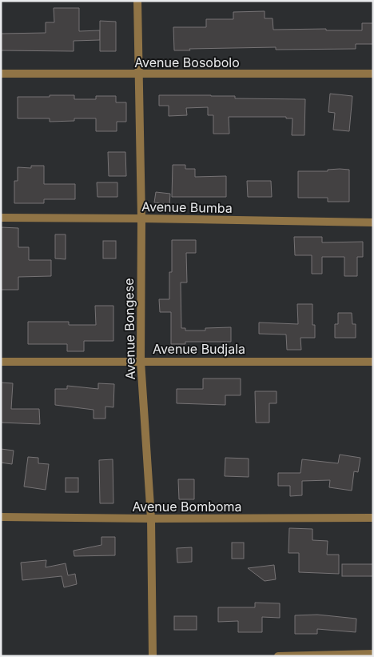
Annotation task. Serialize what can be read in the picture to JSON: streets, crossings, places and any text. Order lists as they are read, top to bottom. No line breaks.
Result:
{"streets":{"street":["Avenue Bosobolo","Avenue Bumba","Avenue Bongese","Avenue Budjala","Avenue Bomboma"]},"crossings":[["Avenue Bosobolo","Avenue Bongese"],["Avenue Bumba","Avenue Bongese"],["Avenue Bongese","Avenue Budjala"],["Avenue Bongese","Avenue Bomboma"]]}
